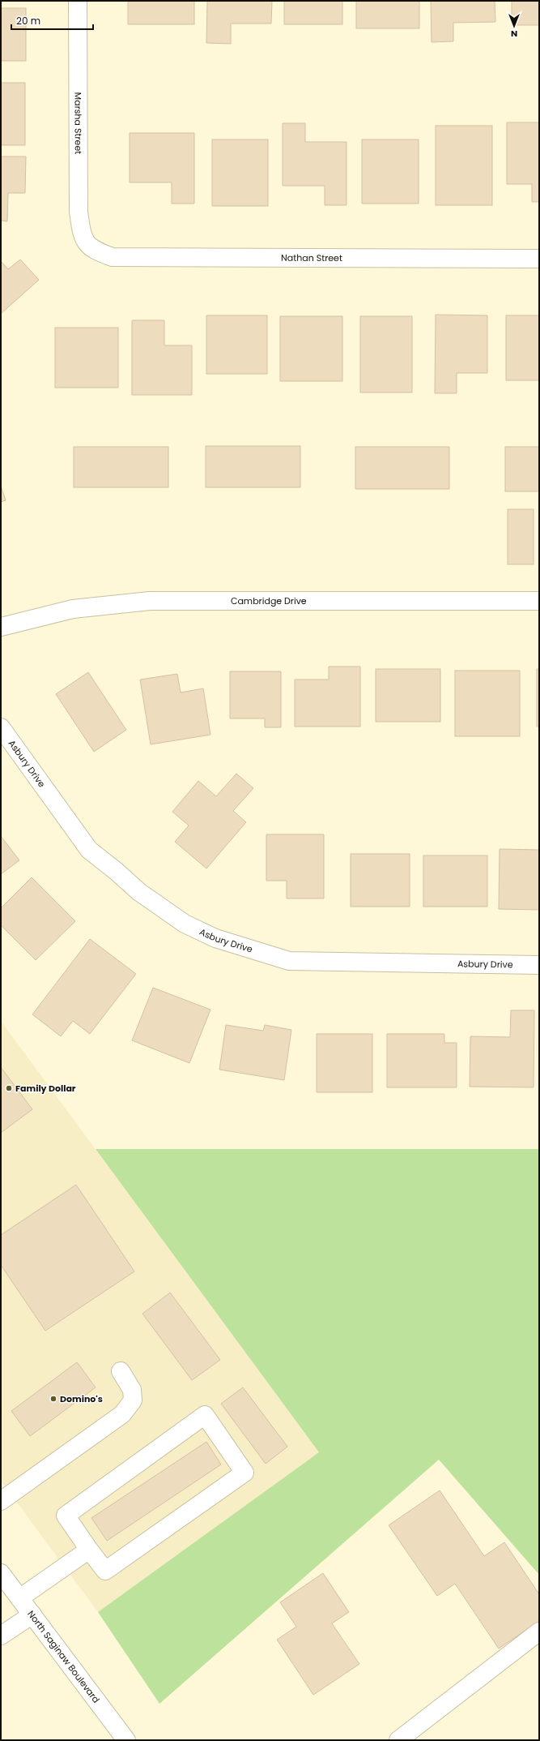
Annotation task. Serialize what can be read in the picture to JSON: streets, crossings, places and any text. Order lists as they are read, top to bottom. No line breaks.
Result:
{"streets":{"street":["Marsha Street","Nathan Street","Cambridge Drive","Asbury Drive","North Saginaw Boulevard"]},"crossings":[["Marsha Street","Nathan Street"]],"places":["Family Dollar","Domino's"],"scale_bar":"20 m","north":"bottom"}
